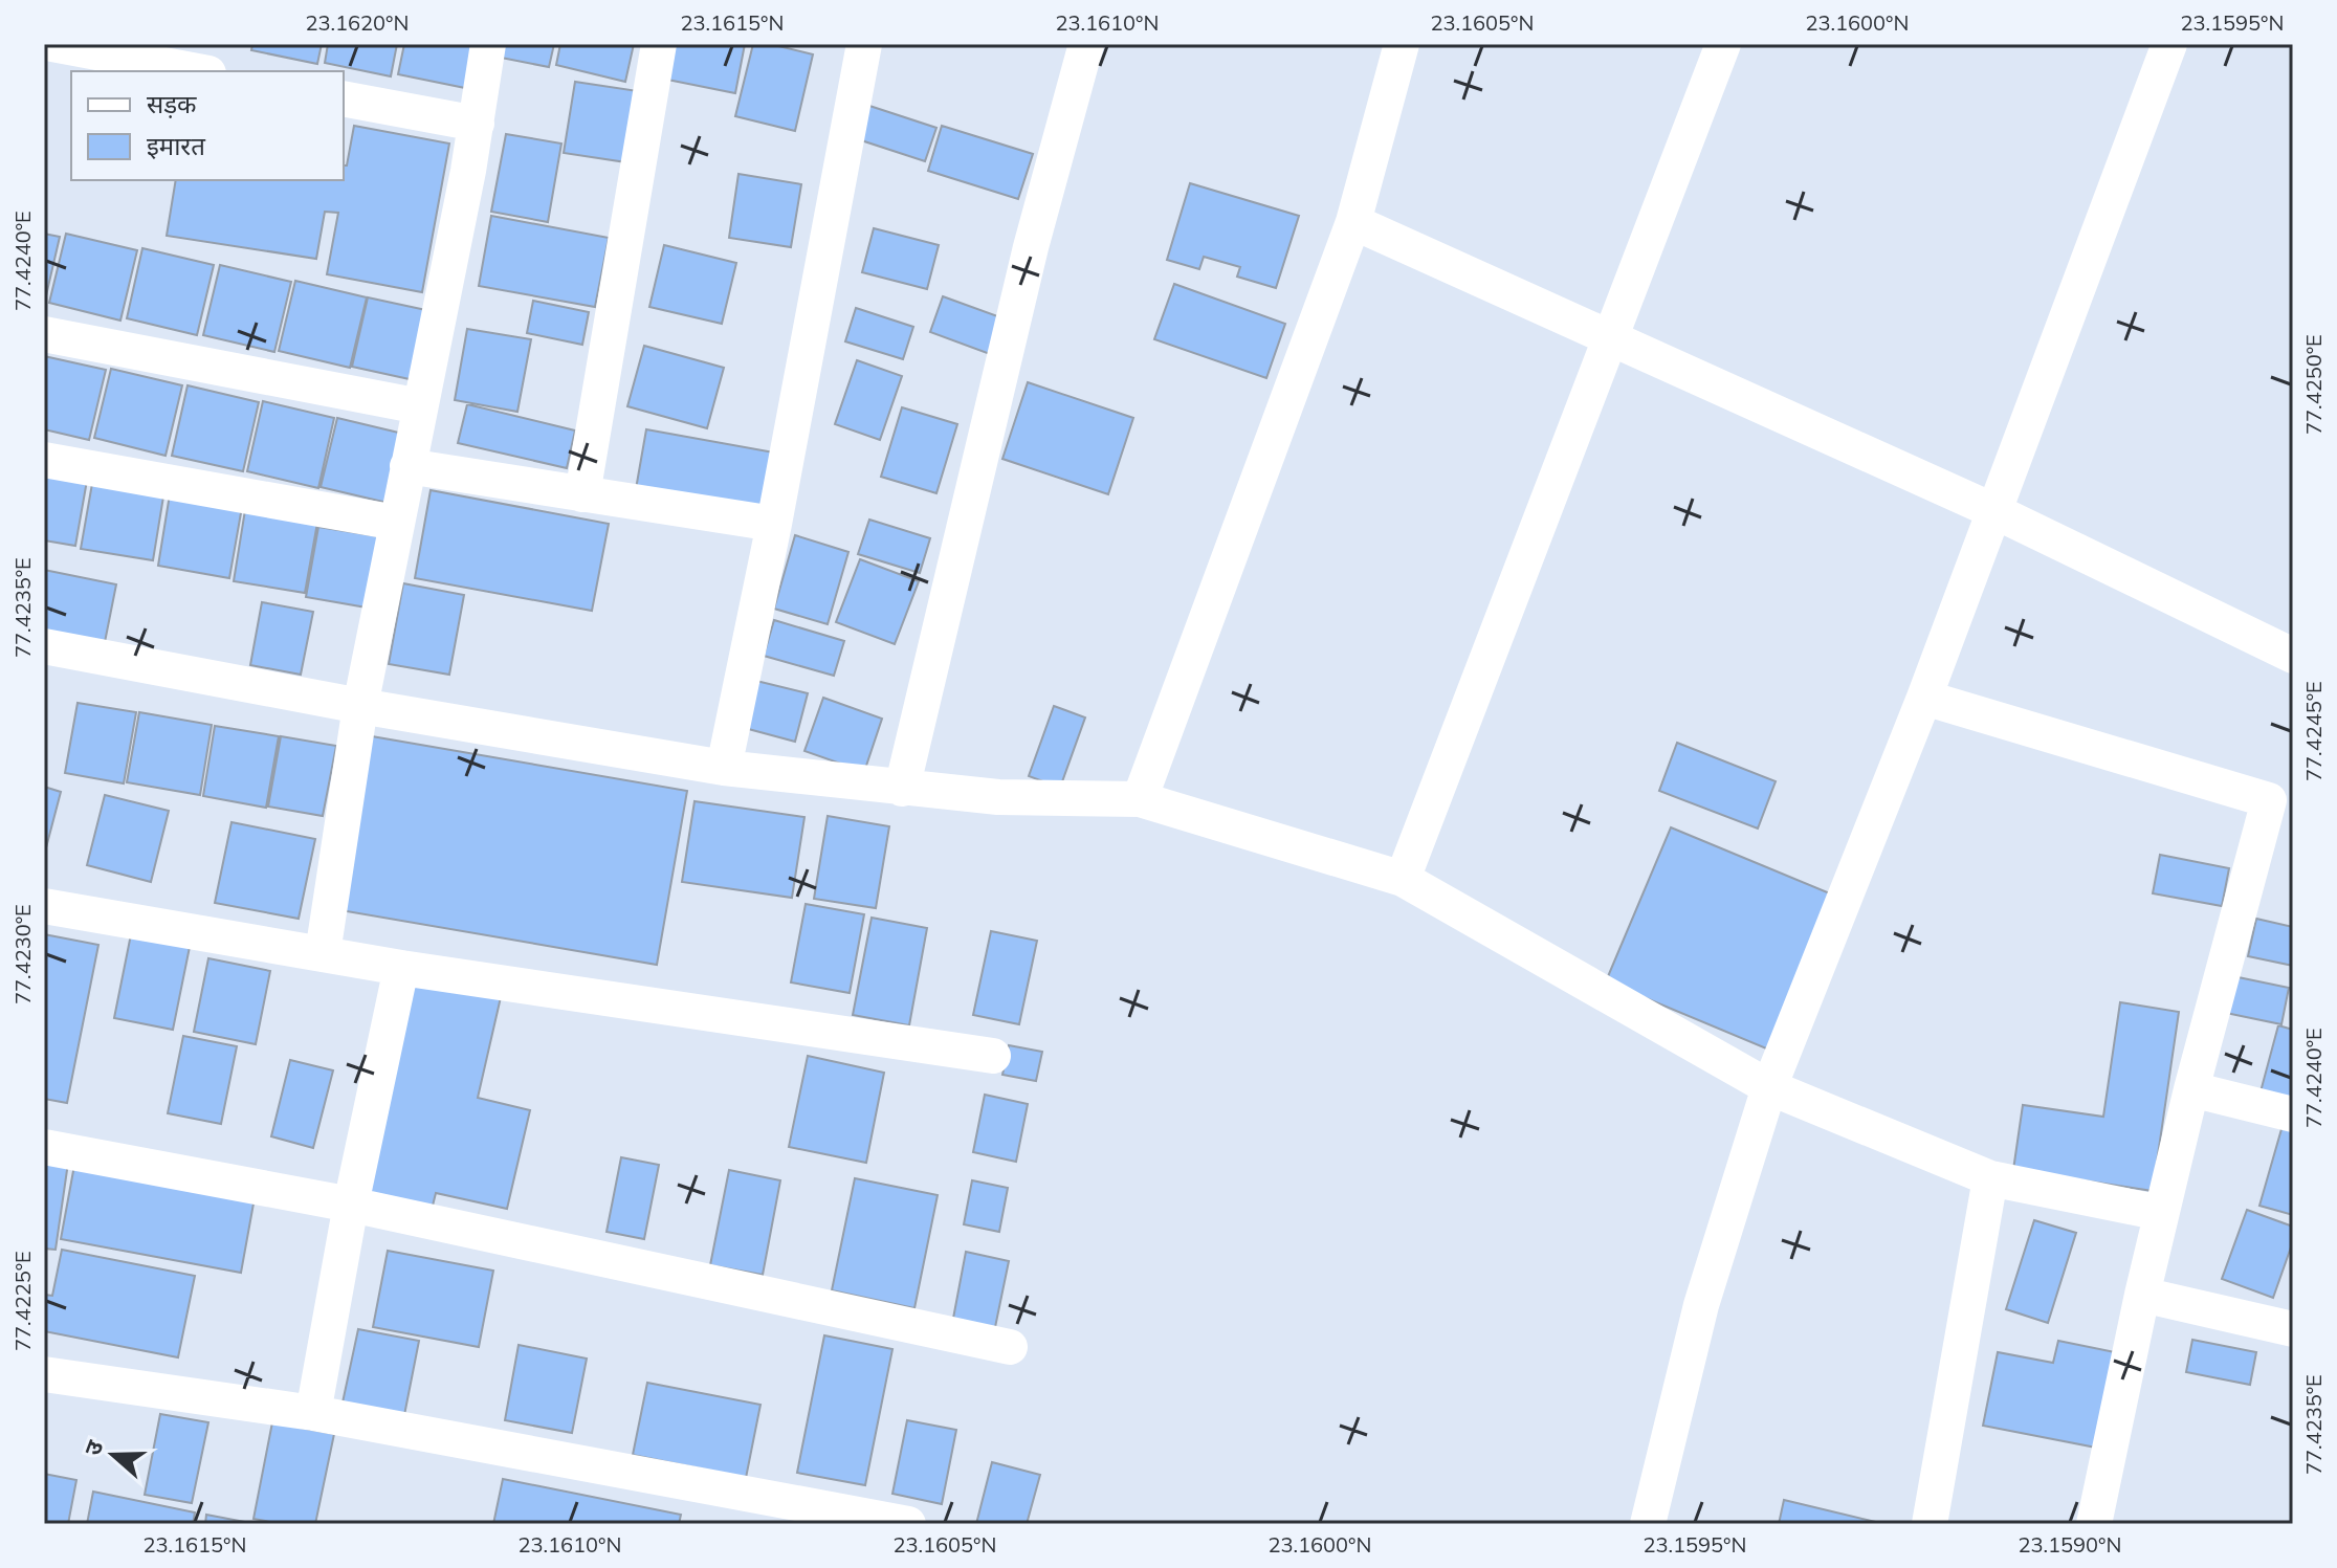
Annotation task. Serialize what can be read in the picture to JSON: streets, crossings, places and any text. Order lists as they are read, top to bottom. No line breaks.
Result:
{"legend":["सड़क","इमारत"],"north":"left","coordinates":["23.1620°N","23.1615°N","23.1610°N","23.1605°N","23.1600°N","23.1595°N","77.4240°E","77.4250°E","77.4235°E","77.4245°E","77.4230°E","77.4225°E","23.1590°N"]}
